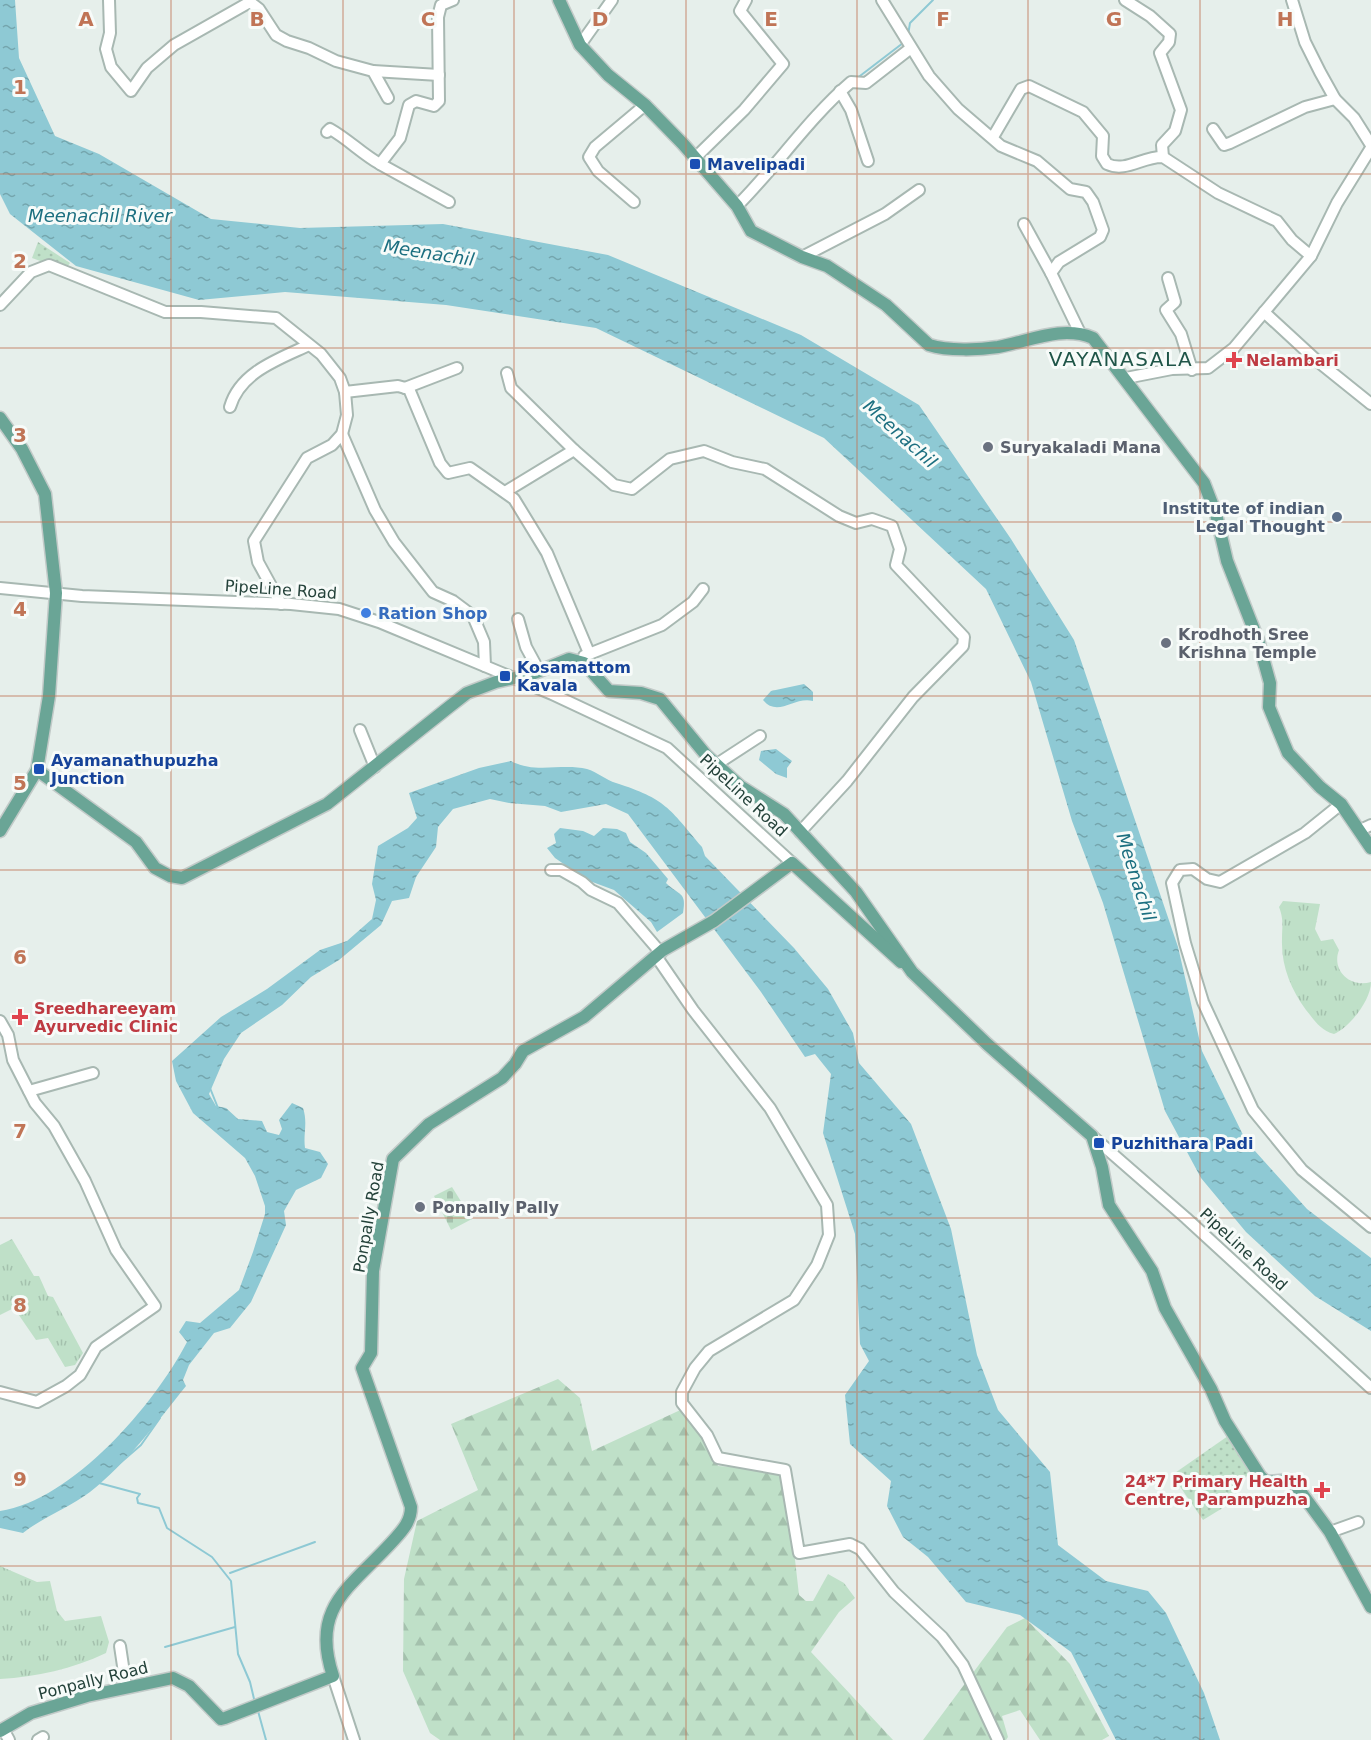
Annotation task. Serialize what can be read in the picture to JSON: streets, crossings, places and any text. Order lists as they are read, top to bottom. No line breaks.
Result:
{"streets":{"main road":["PipeLine Road","Ponpally Road"]},"crossings":[["PipeLine Road","Ponpally Road"]],"districts":["VAYANASALA"],"water":["Meenachil River","Meenachil"],"places":{"transit":["Mavelipadi","Kosamattom Kavala","Ayamanathupuzha Junction","Puzhithara Padi"],"health":["Nelambari","Sreedhareeyam Ayurvedic Clinic","24*7 Primary Health Centre, Parampuzha"],"other":["Suryakaladi Mana","Institute of indian Legal Thought","Ration Shop","Krodhoth Sree Krishna Temple","Ponpally Pally"]},"grid":{"columns":["A","B","C","D","E","F","G","H"],"rows":["1","2","3","4","5","6","7","8","9"]}}
